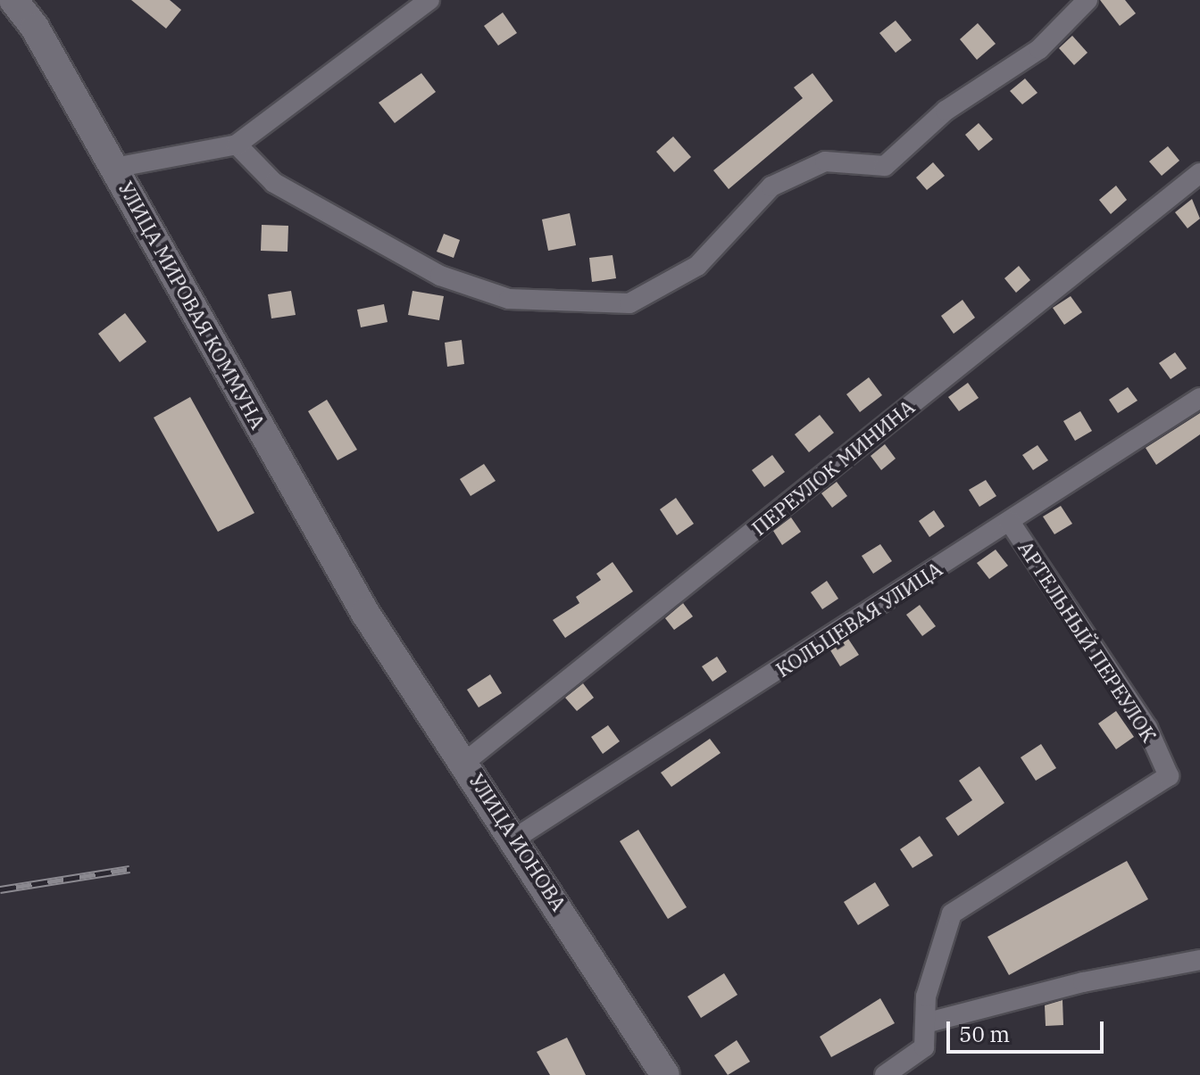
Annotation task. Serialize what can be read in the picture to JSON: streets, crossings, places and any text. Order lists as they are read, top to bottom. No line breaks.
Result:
{"streets":{"main road":["УЛИЦА МИРОВАЯ КОММУНА","УЛИЦА ИОНОВА"],"street":["ПЕРЕУЛОК МИНИНА","КОЛЬЦЕВАЯ УЛИЦА","АРТЕЛЬНЫЙ ПЕРЕУЛОК"]},"crossings":[["УЛИЦА МИРОВАЯ КОММУНА","УЛИЦА ИОНОВА"],["ПЕРЕУЛОК МИНИНА","УЛИЦА ИОНОВА"],["КОЛЬЦЕВАЯ УЛИЦА","АРТЕЛЬНЫЙ ПЕРЕУЛОК"],["КОЛЬЦЕВАЯ УЛИЦА","УЛИЦА ИОНОВА"]],"scale_bar":"50 m"}
